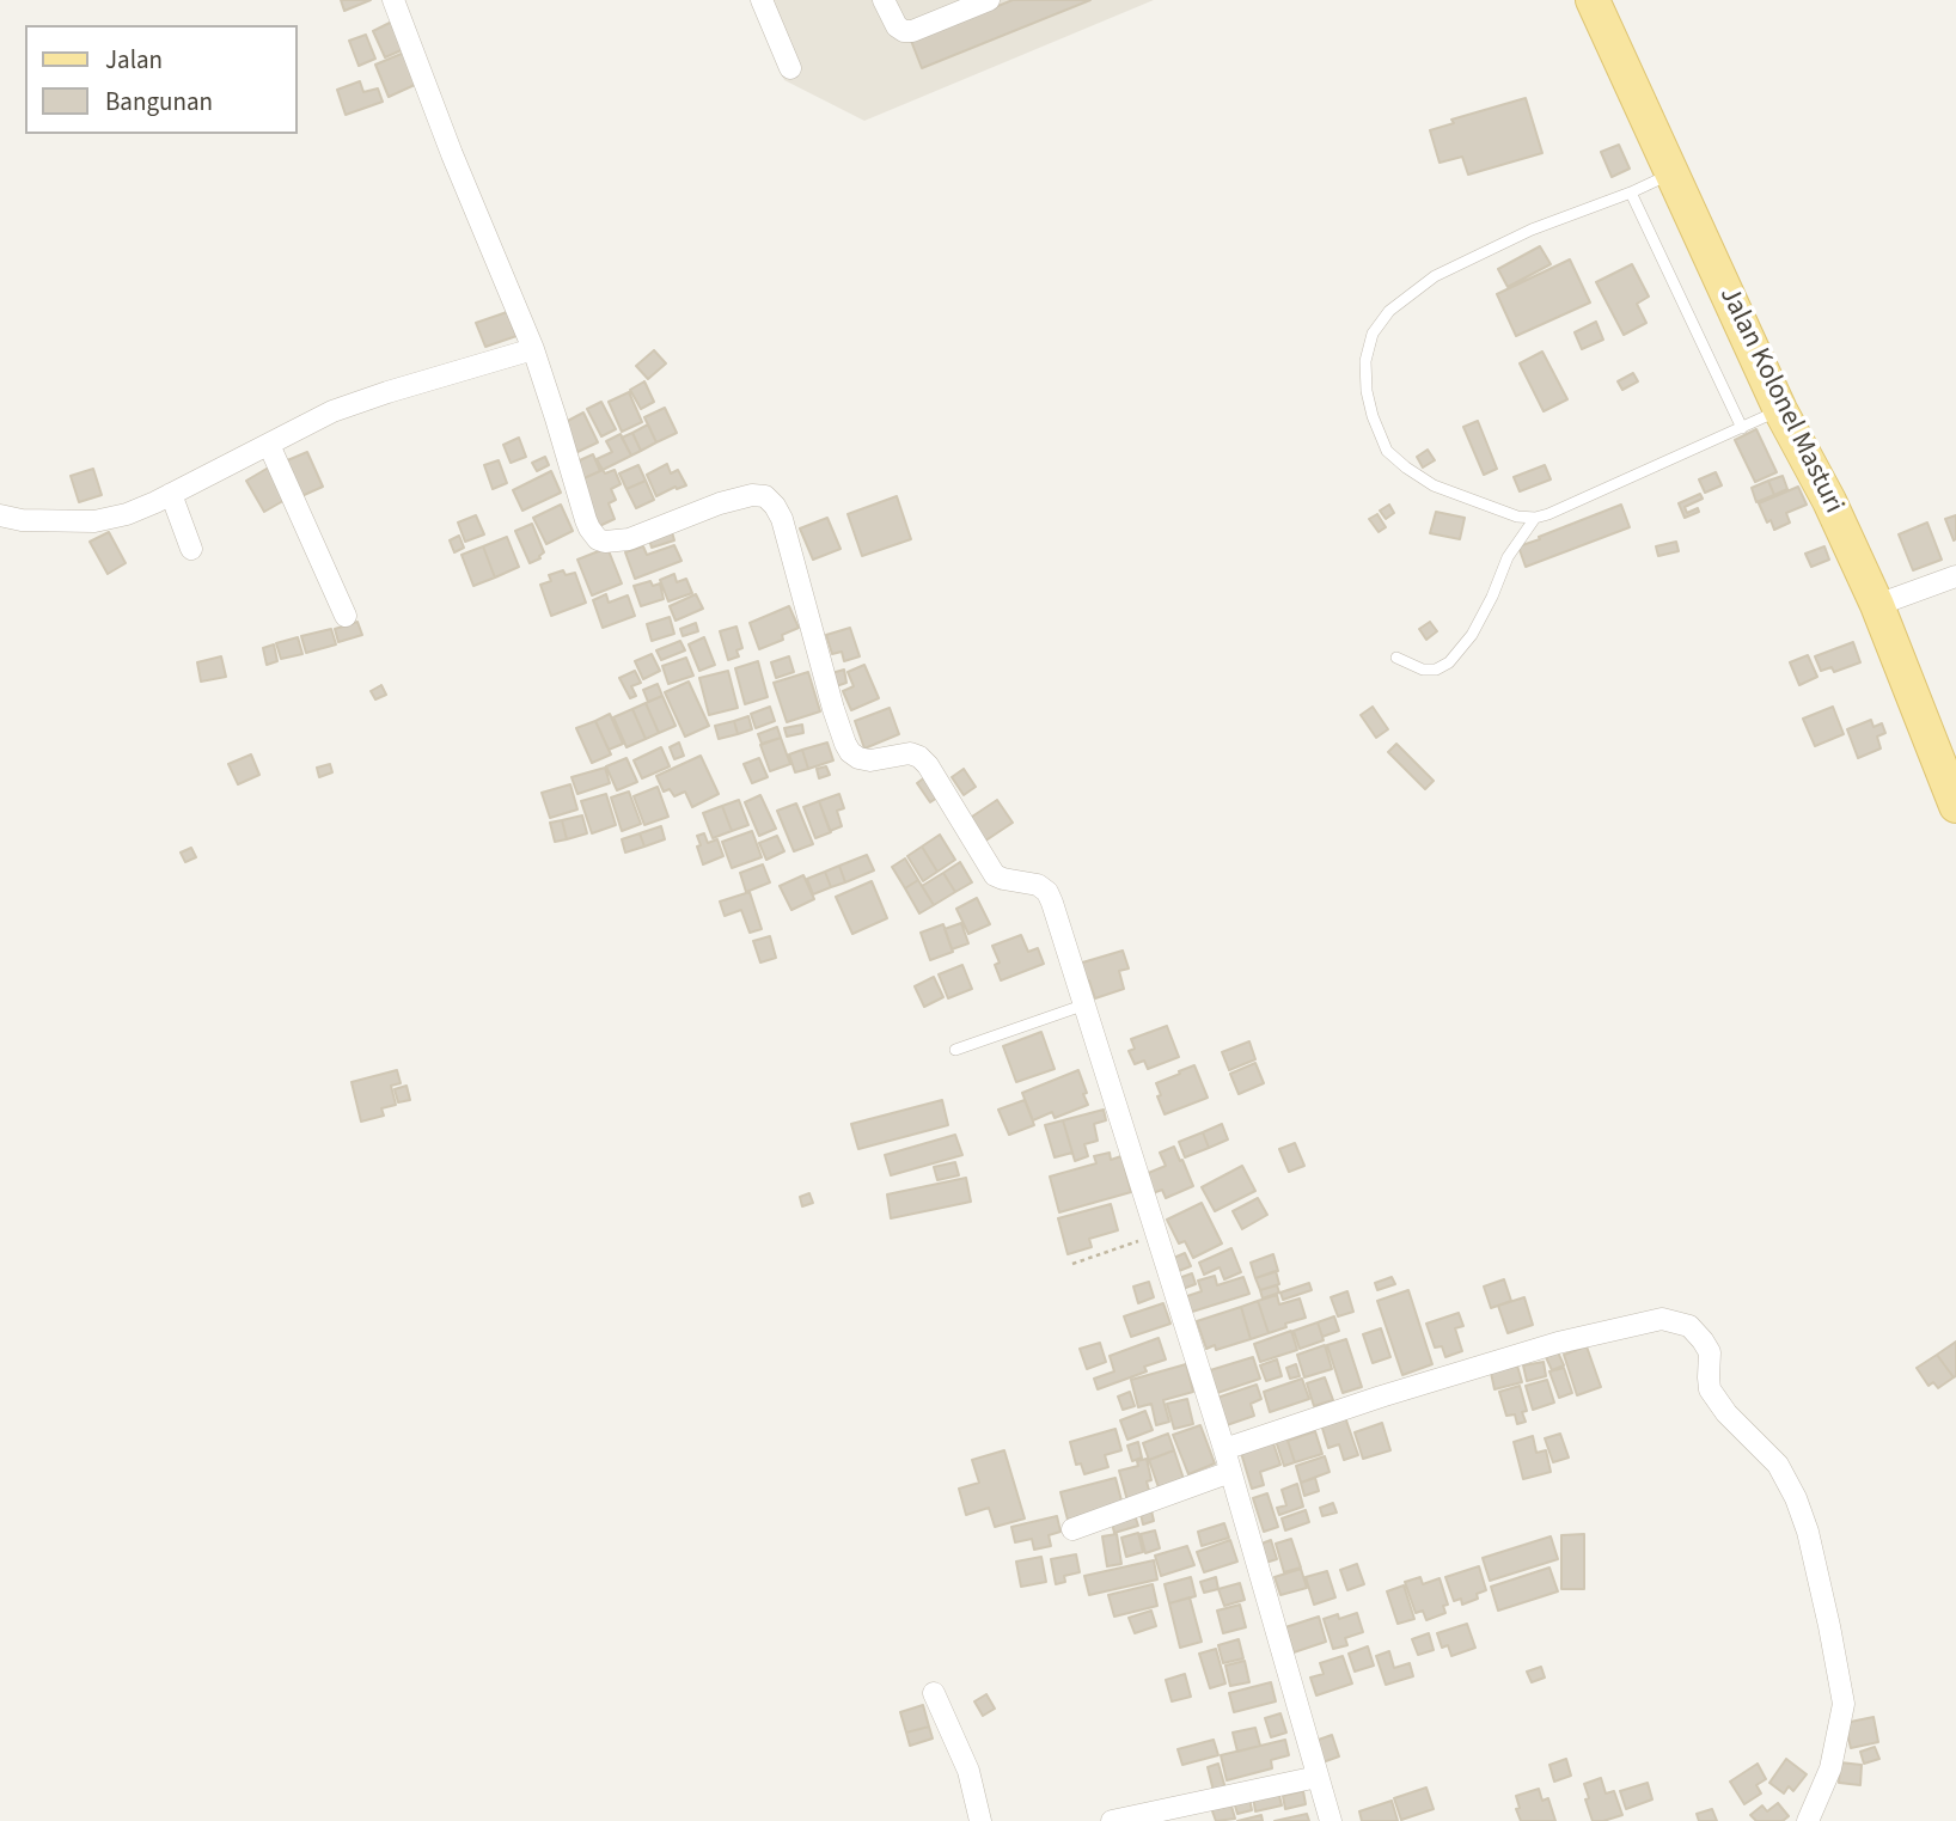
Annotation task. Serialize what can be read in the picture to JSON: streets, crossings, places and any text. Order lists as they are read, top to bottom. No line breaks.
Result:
{"streets":{"main road":["Jalan Kolonel Masturi"]},"legend":["Jalan","Bangunan"]}
